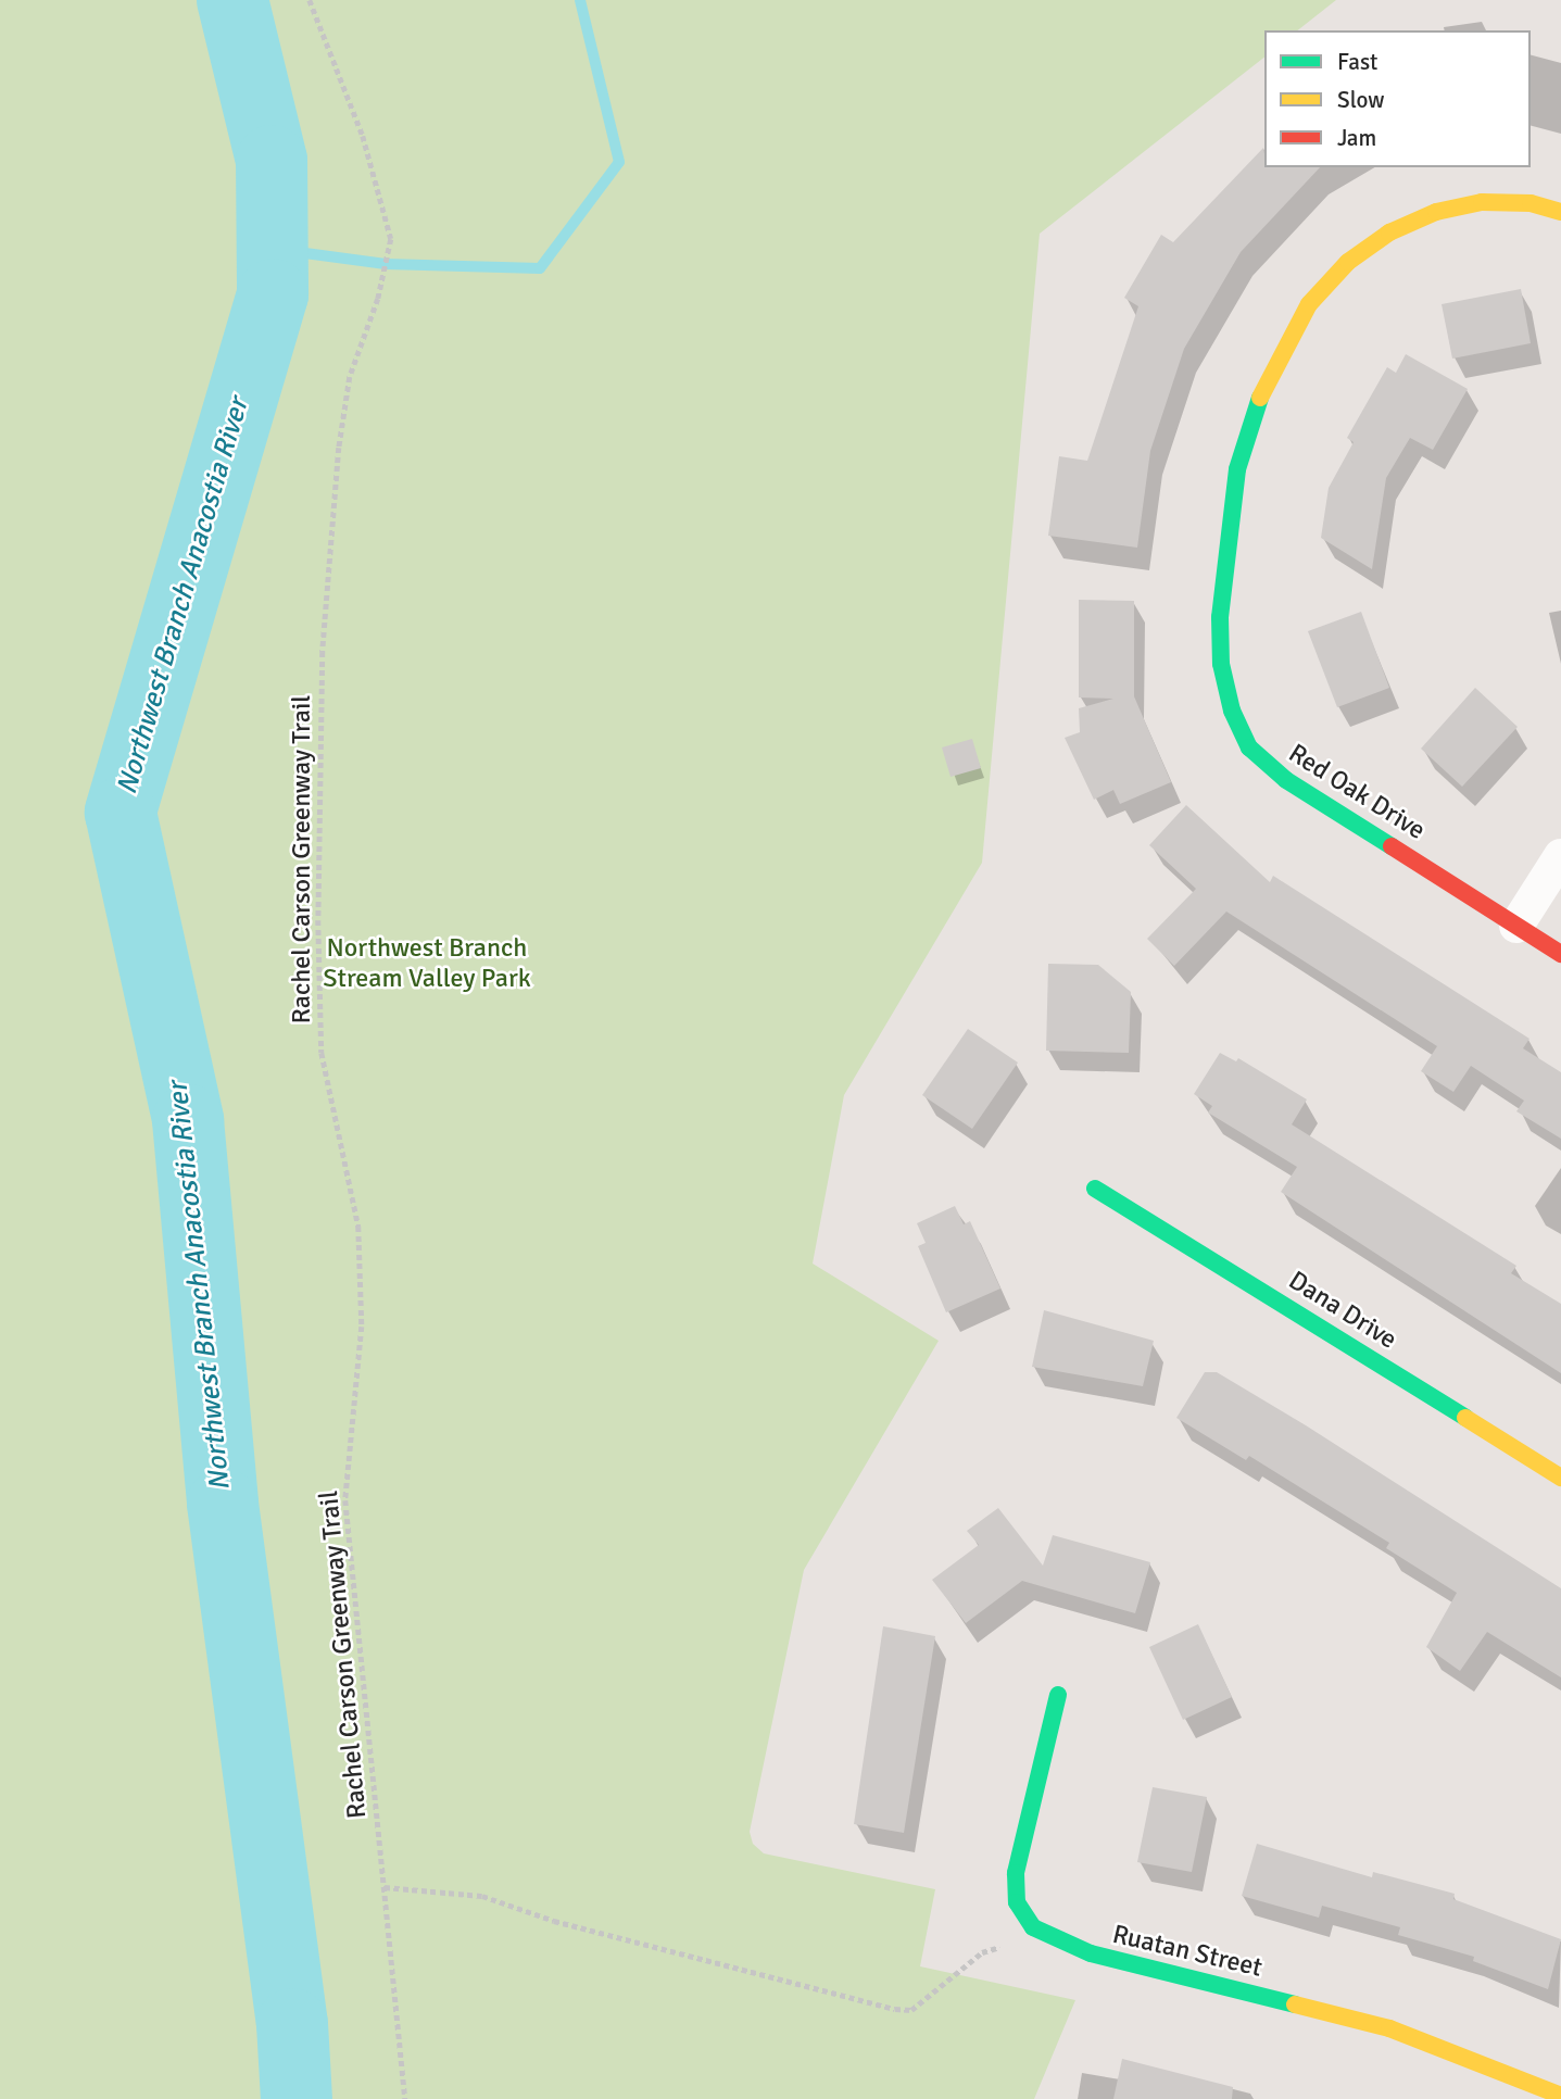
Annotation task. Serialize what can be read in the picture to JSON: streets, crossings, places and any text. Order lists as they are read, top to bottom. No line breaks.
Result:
{"streets":{"street":["Red Oak Drive","Dana Drive","Ruatan Street"],"path":["Rachel Carson Greenway Trail"]},"water":["Northwest Branch Anacostia River"],"parks":["Northwest Branch Stream Valley Park"],"legend":["Fast","Slow","Jam"]}
